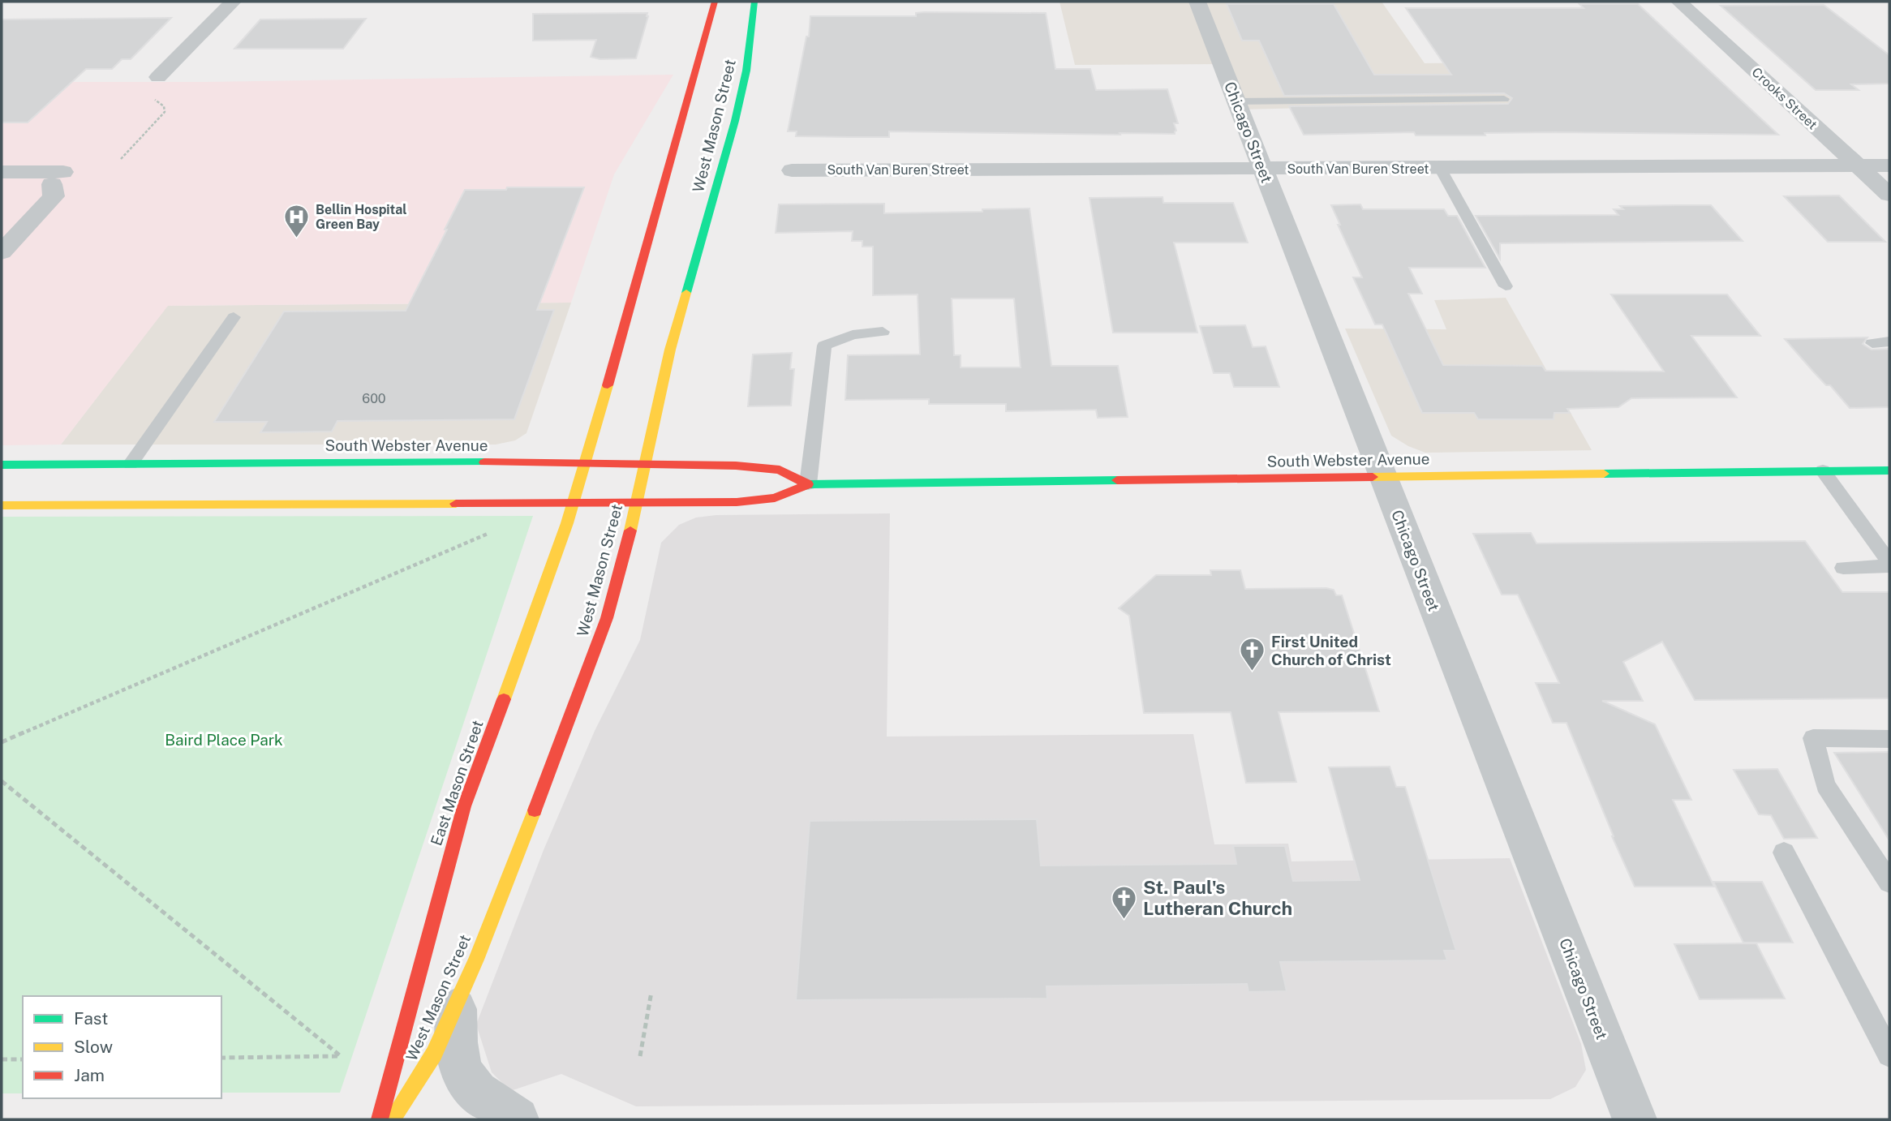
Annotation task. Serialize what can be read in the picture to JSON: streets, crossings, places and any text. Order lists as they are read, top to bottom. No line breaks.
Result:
{"streets":{"main road":["West Mason Street","South Webster Avenue","East Mason Street"],"street":["Crooks Street","Chicago Street","South Van Buren Street"]},"crossings":[["Crooks Street","South Van Buren Street"],["West Mason Street","South Webster Avenue"],["West Mason Street","East Mason Street"],["Chicago Street","South Van Buren Street"],["Chicago Street","South Webster Avenue"],["South Webster Avenue","East Mason Street"]],"parks":["Baird Place Park"],"places":{"hospital":["Bellin Hospital Green Bay"],"church":["First United Church of Christ","St. Paul's Lutheran Church"]},"house_numbers":["600"],"legend":["Fast","Slow","Jam"]}
